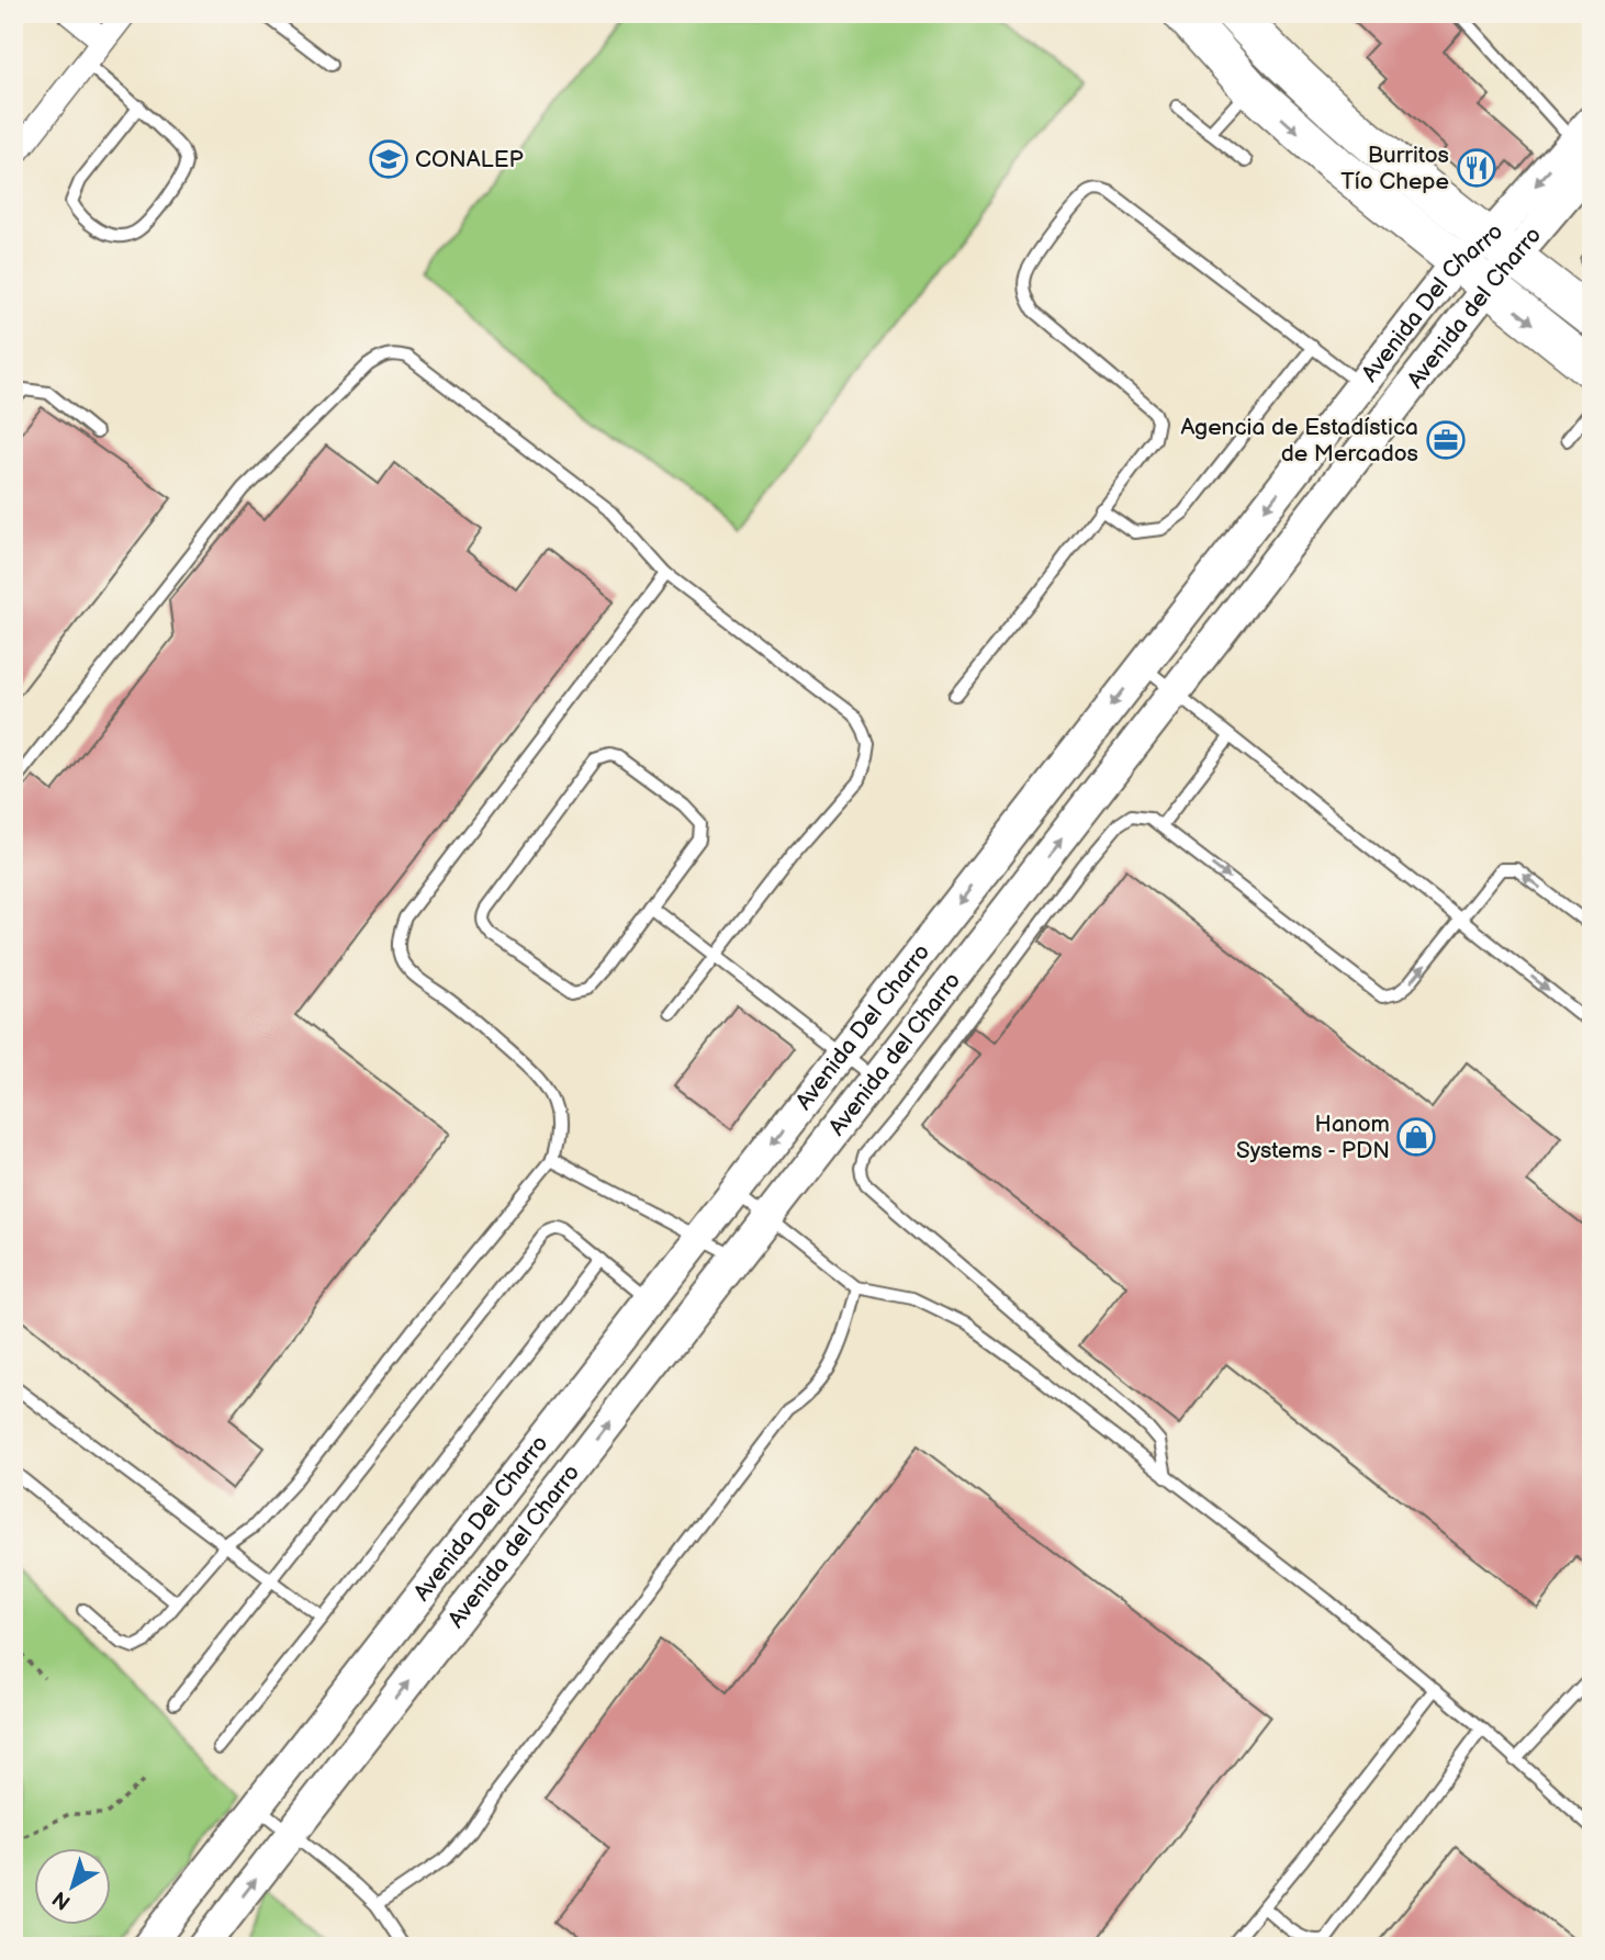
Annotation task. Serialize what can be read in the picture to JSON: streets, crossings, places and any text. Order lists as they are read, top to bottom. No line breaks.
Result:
{"streets":{"street":["Avenida Del Charro","Avenida del Charro"]},"crossings":[["Avenida Del Charro","Avenida del Charro"]],"one_way":["Avenida Del Charro","Avenida del Charro"],"places":{"school or university":["CONALEP"],"restaurant":["Burritos Tío Chepe"],"office":["Agencia de Estadística de Mercados"],"shop":["Hanom Systems - PDN"]},"north":"bottom left"}
